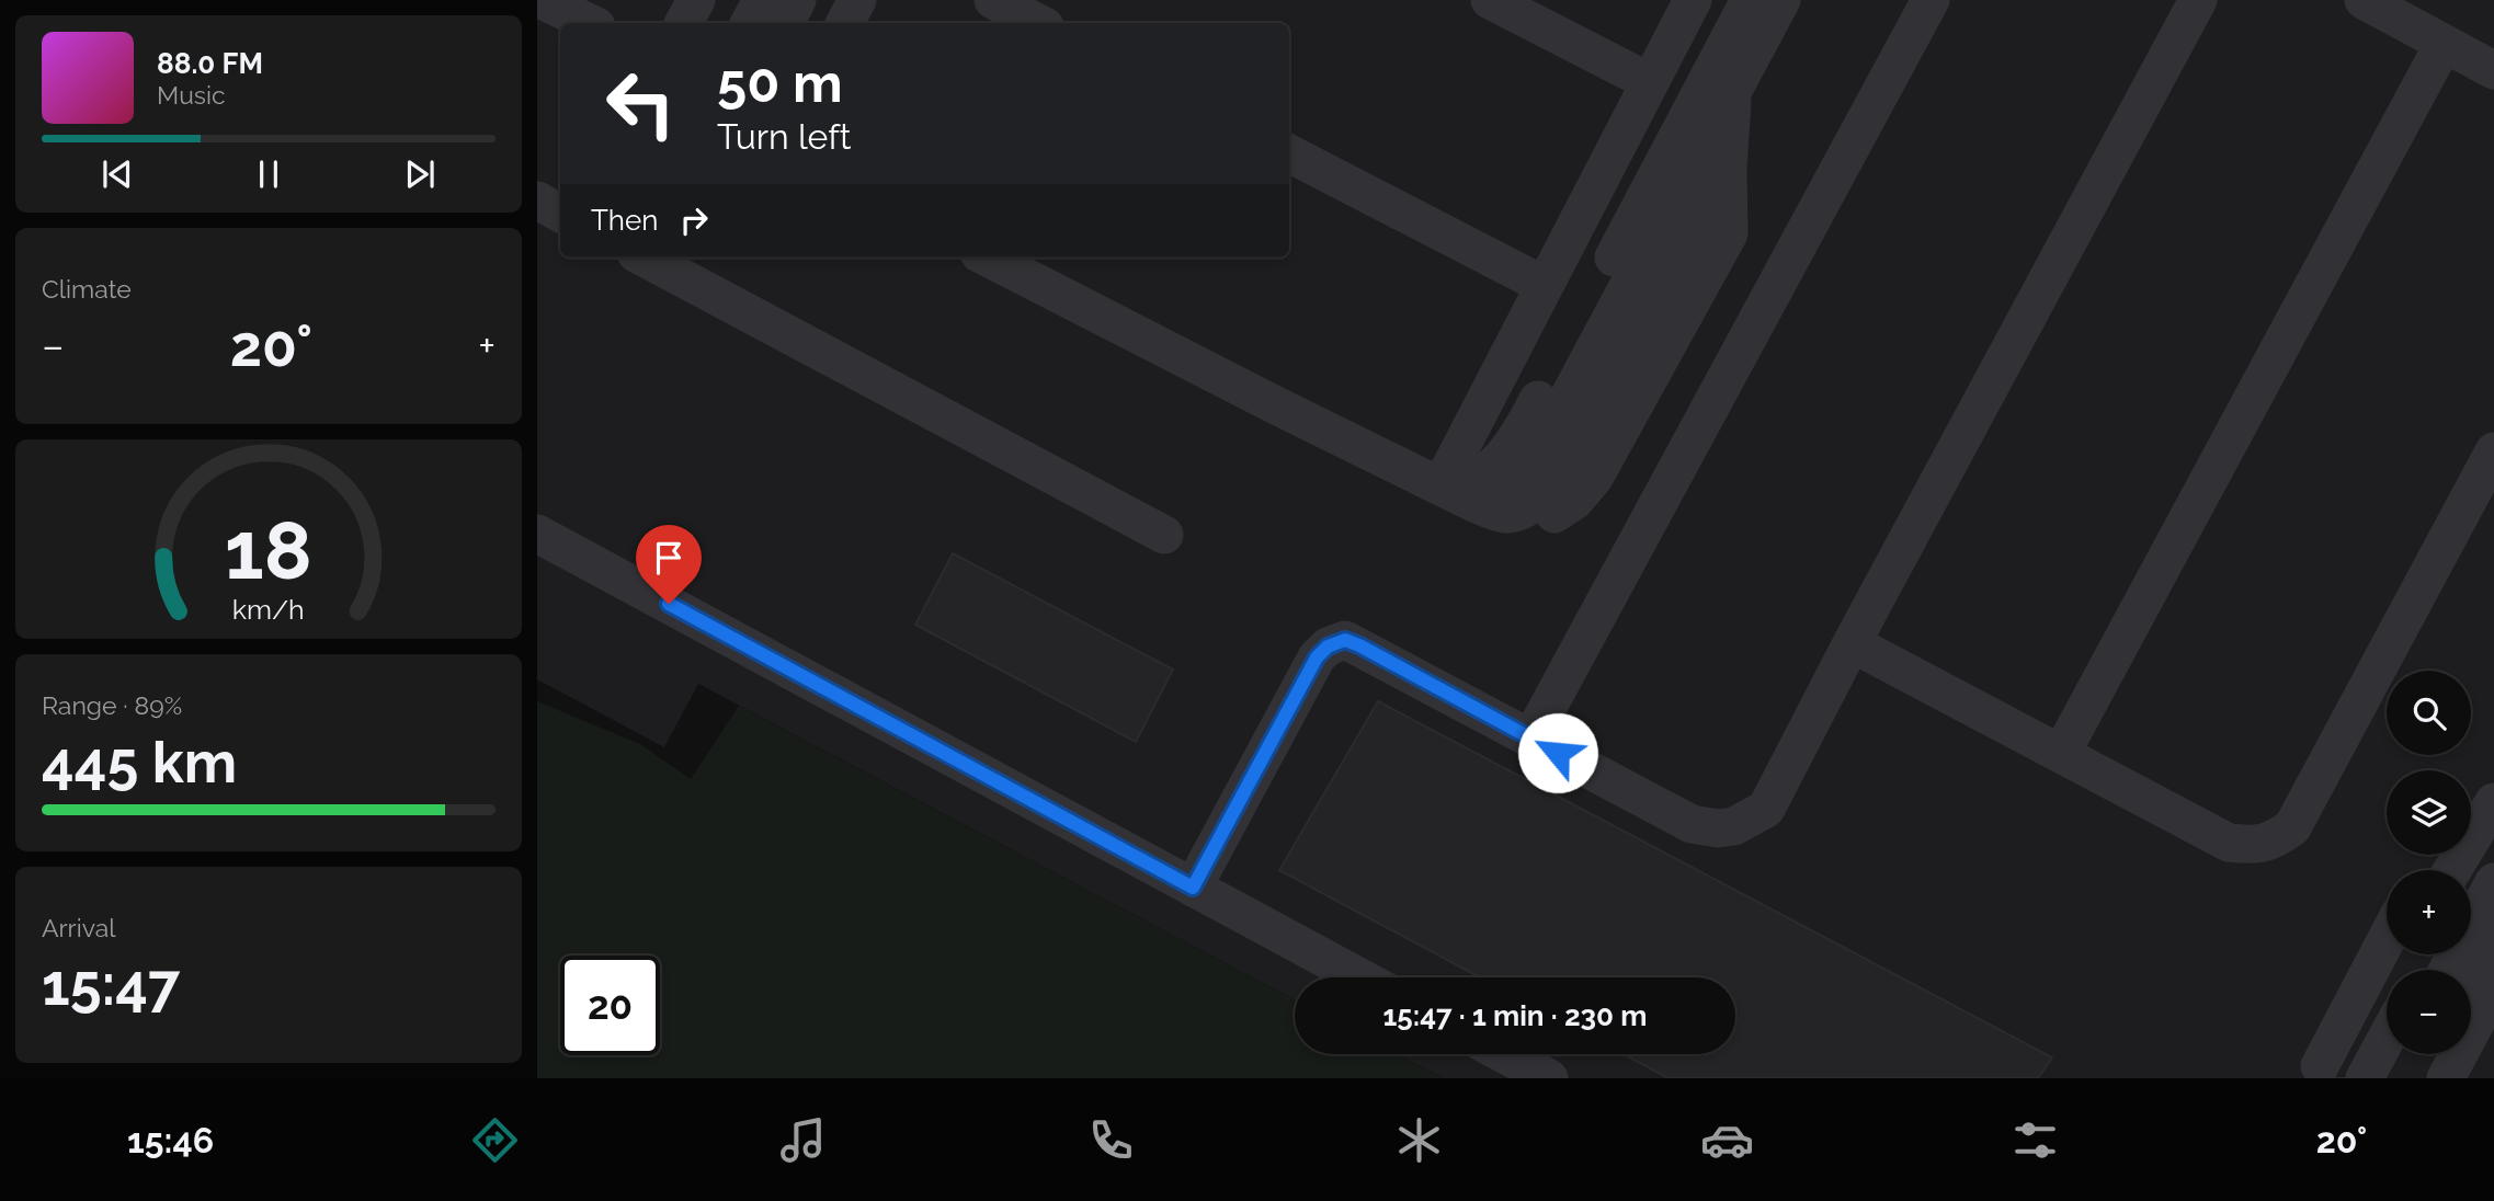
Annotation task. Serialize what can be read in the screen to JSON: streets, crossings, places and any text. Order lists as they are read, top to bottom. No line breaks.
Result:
{"page":{"turn":["50 m","Turn left"],"song":["88.0 FM","Music"],"then":"Then","tile":["Climate",["Range · 89%","445 km"],["Arrival","15:47"]],"heat":["−","20°","+"],"map_buttons":["+","−"],"limit":"20","trip":"15:47 · 1 min · 230 m","tabs":["15:46","20°"],"gauge":["18","km/h"]}}
